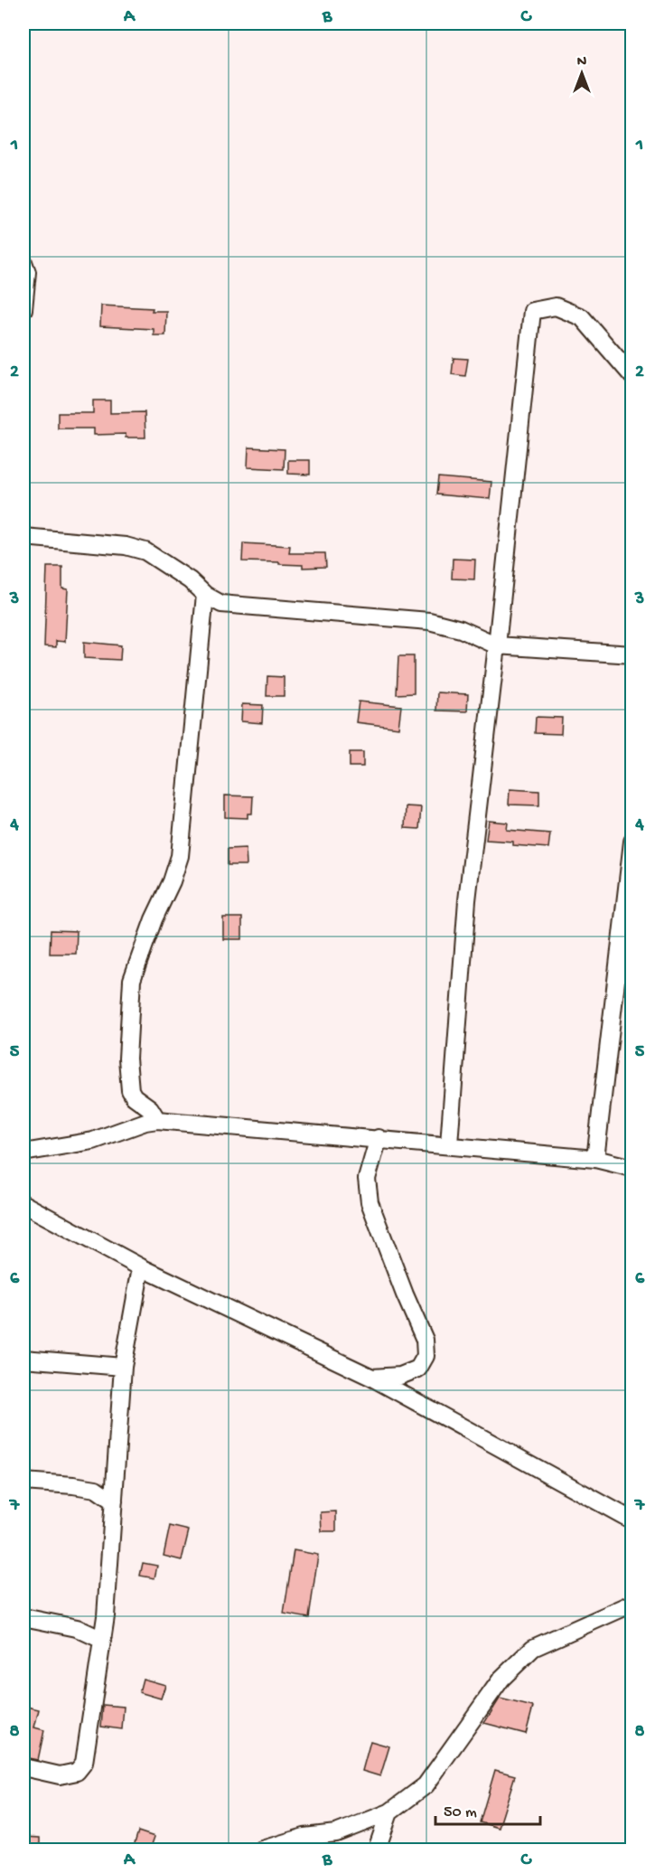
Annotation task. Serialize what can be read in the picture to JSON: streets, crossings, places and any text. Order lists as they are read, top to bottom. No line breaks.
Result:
{"scale_bar":"50 m","north":"top","grid":{"columns":["A","B","C"],"rows":["1","2","3","4","5","6","7","8"]}}
